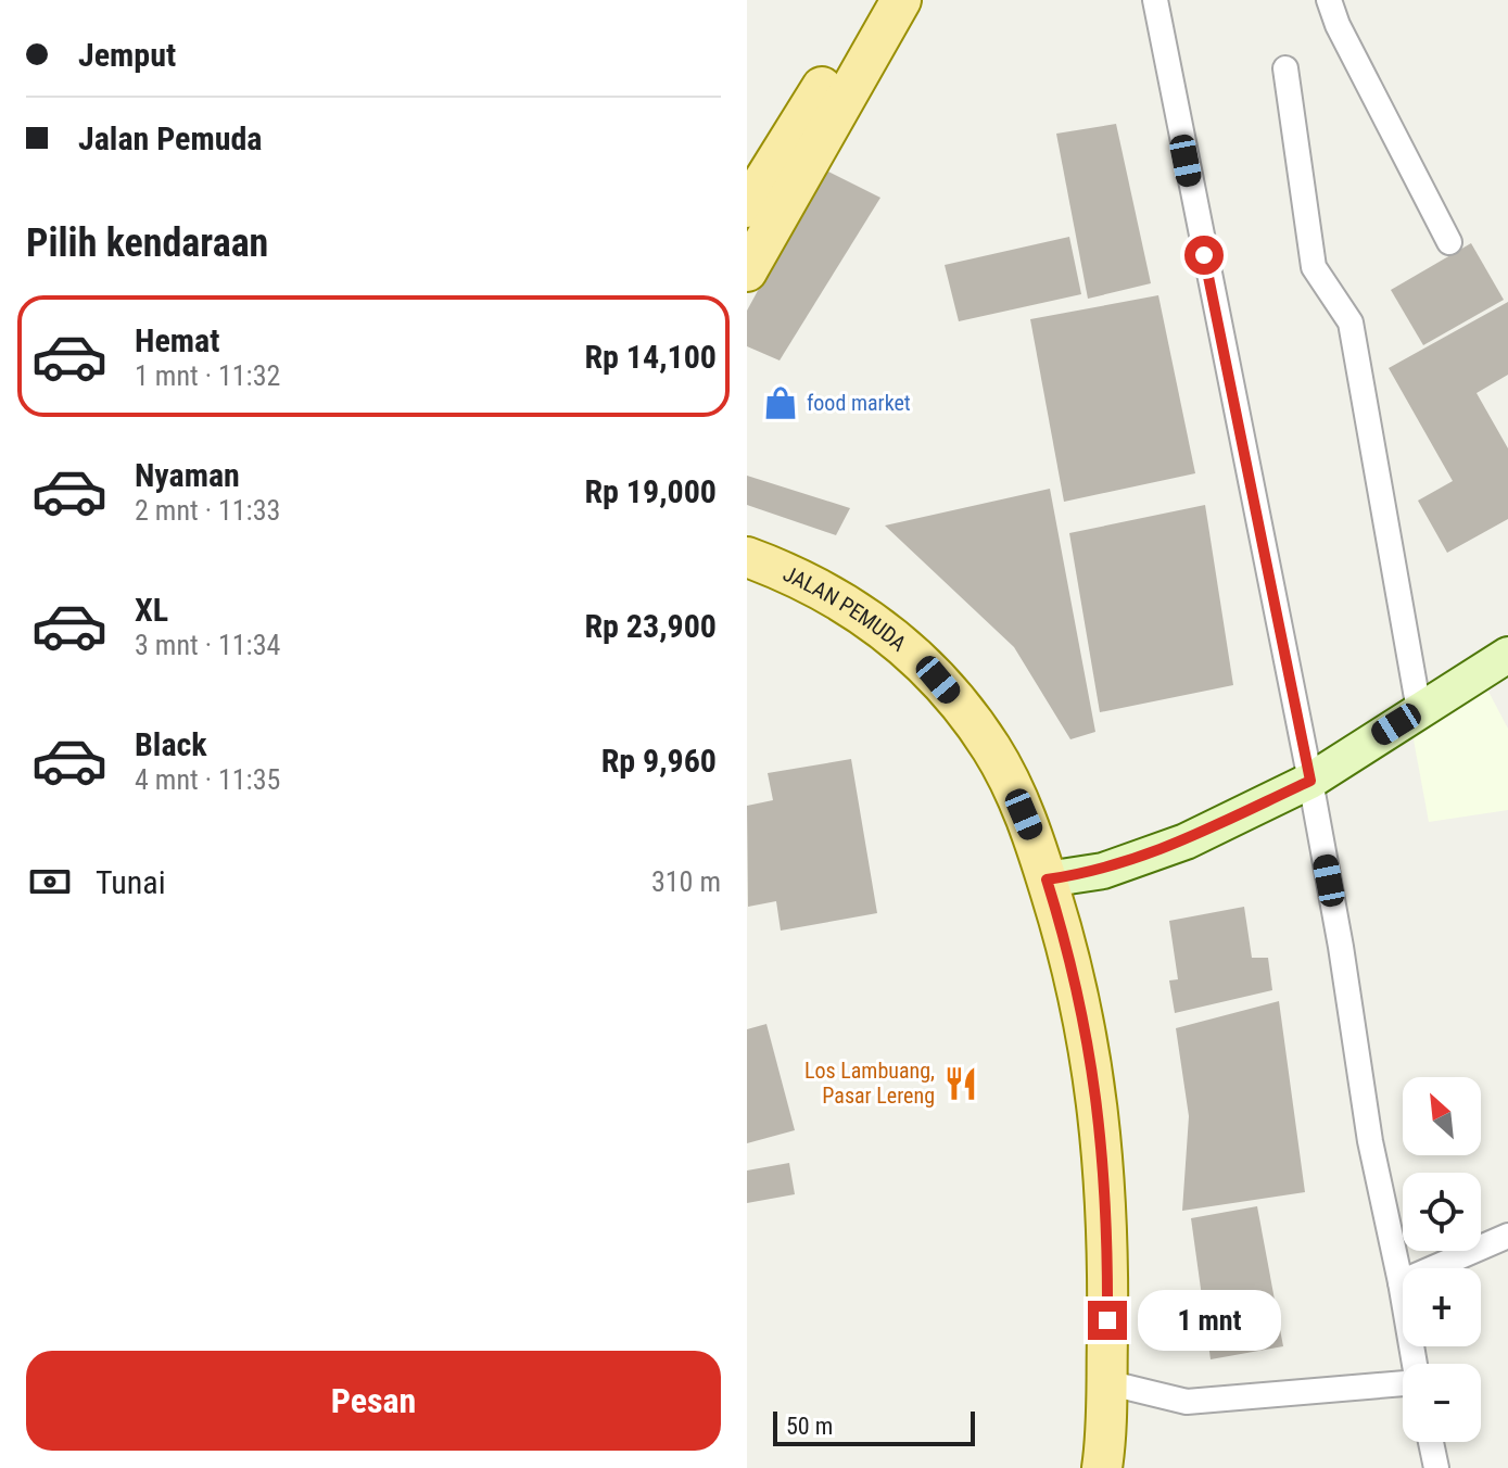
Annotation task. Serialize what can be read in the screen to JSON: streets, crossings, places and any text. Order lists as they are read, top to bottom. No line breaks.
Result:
{"streets":{"main road":["JALAN PEMUDA"]},"places":{"shop":["food market"],"restaurant":["Los Lambuang, Pasar Lereng"]},"scale_bar":"50 m","north":"top left","page":{"banner":["Jemput","Jalan Pemuda"],"heading":"Pilih kendaraan","list":[{"name":"Hemat","note":"1 mnt · 11:32","value":"Rp 14,100"},{"name":"Nyaman","note":"2 mnt · 11:33","value":"Rp 19,000"},{"name":"XL","note":"3 mnt · 11:34","value":"Rp 23,900"},{"name":"Black","note":"4 mnt · 11:35","value":"Rp 9,960"}],"pay":["Tunai","310 m"],"map_buttons":["+","−"],"bubble":"1 mnt","buttons":"Pesan","scale":"50 m"}}
